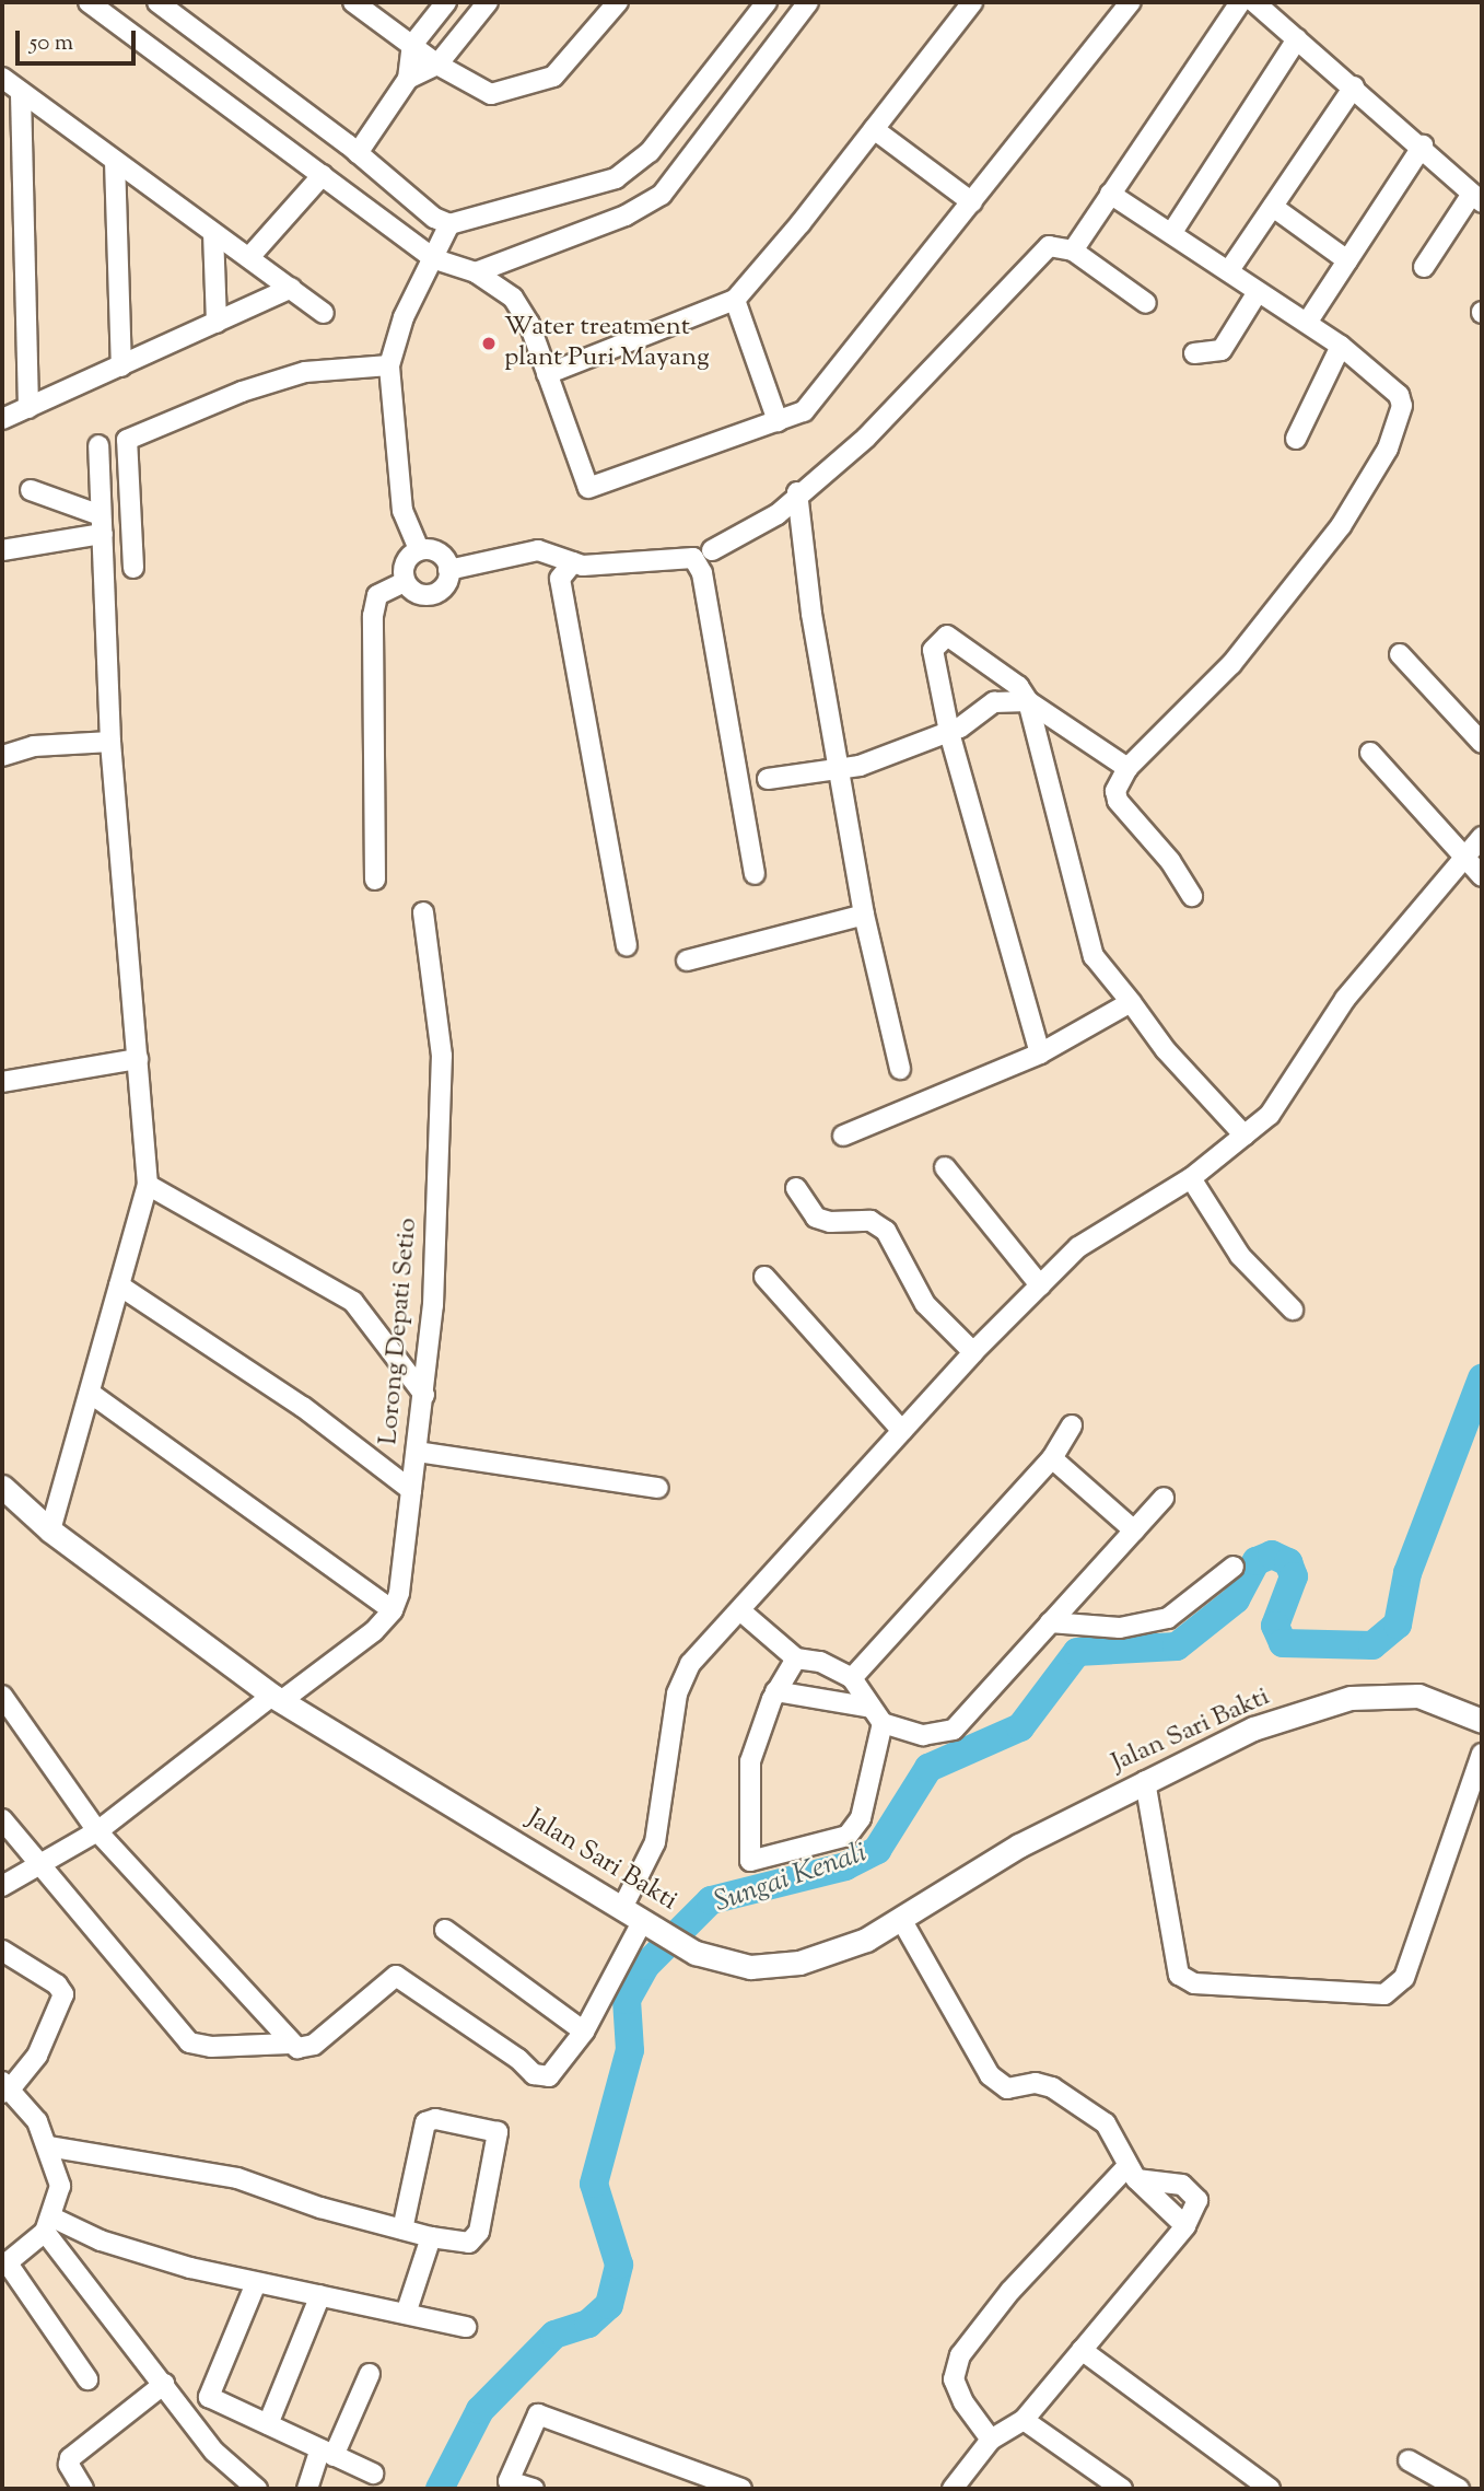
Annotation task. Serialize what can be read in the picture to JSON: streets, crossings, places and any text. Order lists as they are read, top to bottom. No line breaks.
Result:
{"streets":{"main road":["Jalan Sari Bakti"],"street":["Lorong Depati Setio"]},"water":["Sungai Kenali"],"places":["Water treatment plant Puri Mayang"],"scale_bar":"50 m"}
